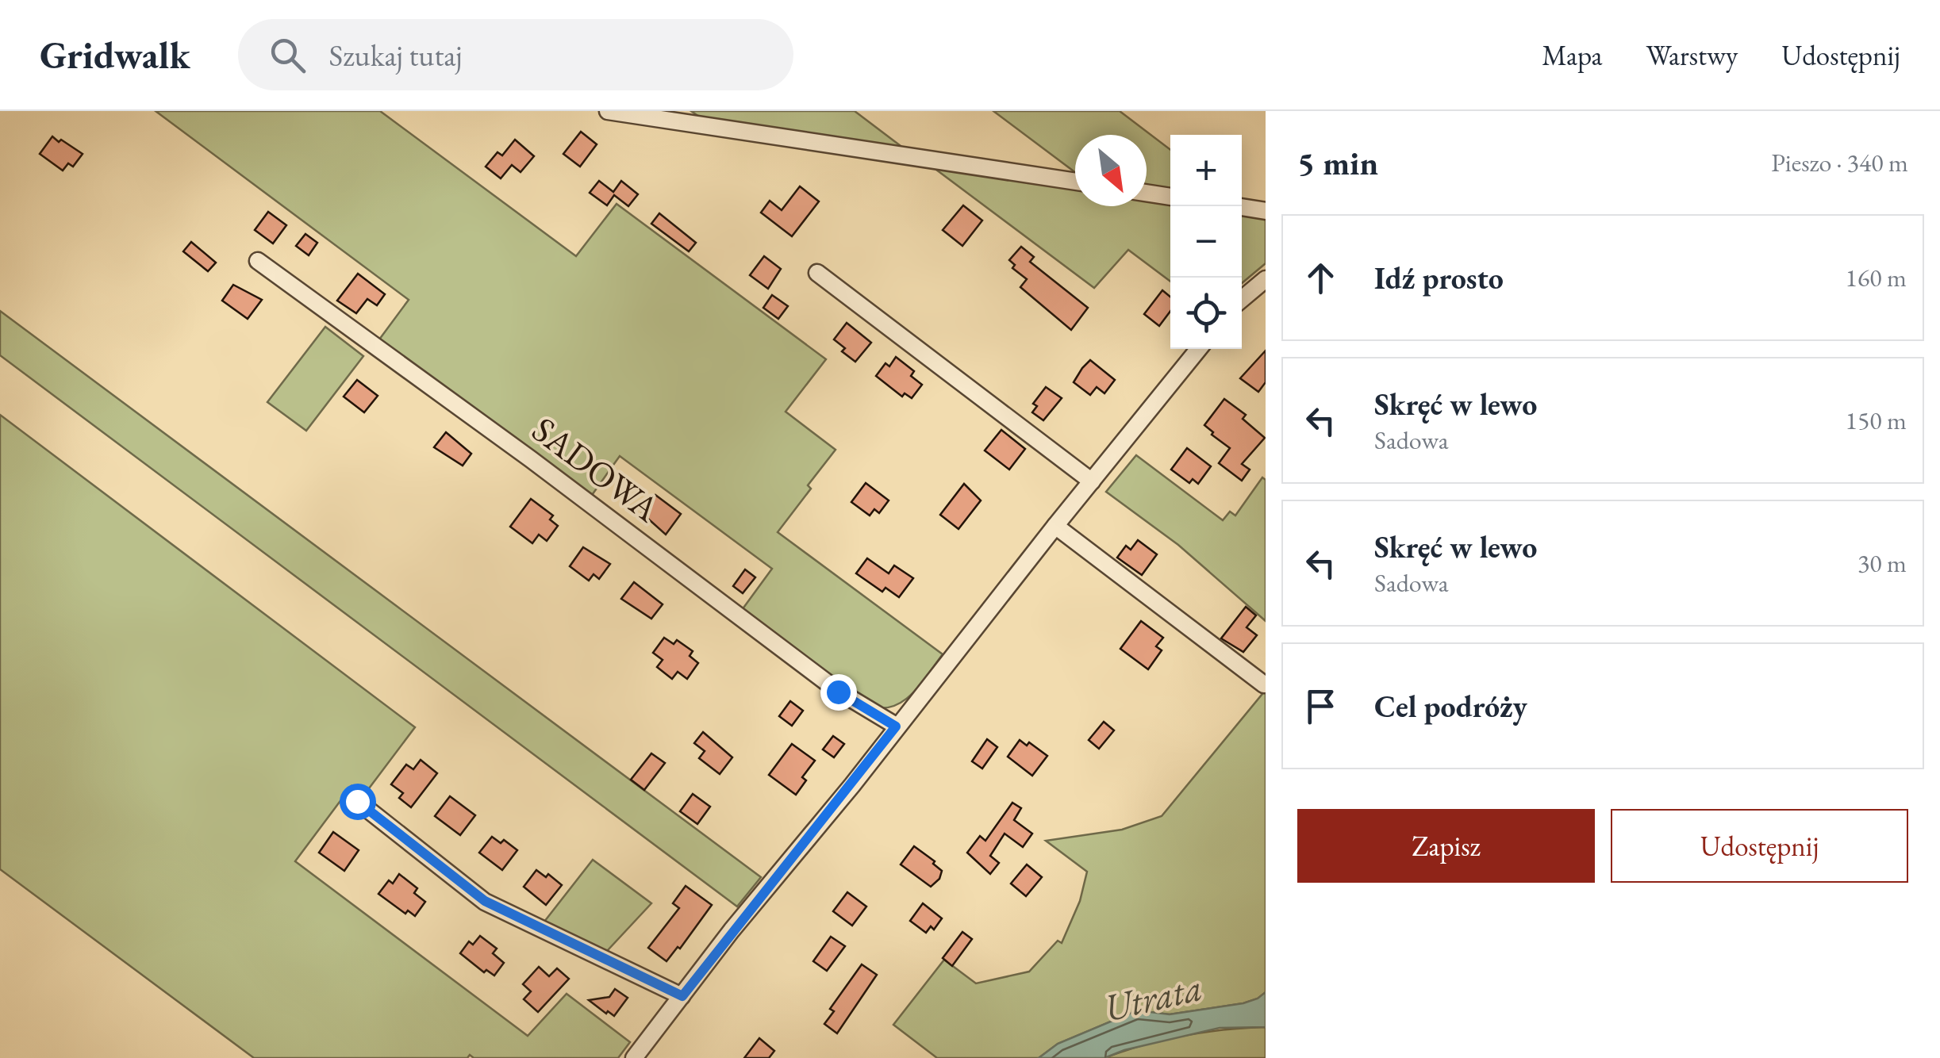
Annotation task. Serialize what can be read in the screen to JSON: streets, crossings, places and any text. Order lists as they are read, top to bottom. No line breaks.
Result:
{"streets":{"street":["SADOWA"]},"water":["Utrata"],"north":"bottom right","page":{"header":"Gridwalk","search":"Szukaj tutaj","nav":["Mapa","Warstwy","Udostępnij"],"heading":["5 min","Pieszo · 340 m"],"map_buttons":["+","−"],"list":[["Idź prosto","160 m"],["Skręć w lewo","Sadowa","150 m"],["Skręć w lewo","Sadowa","30 m"],"Cel podróży"],"buttons":["Zapisz","Udostępnij"]}}
